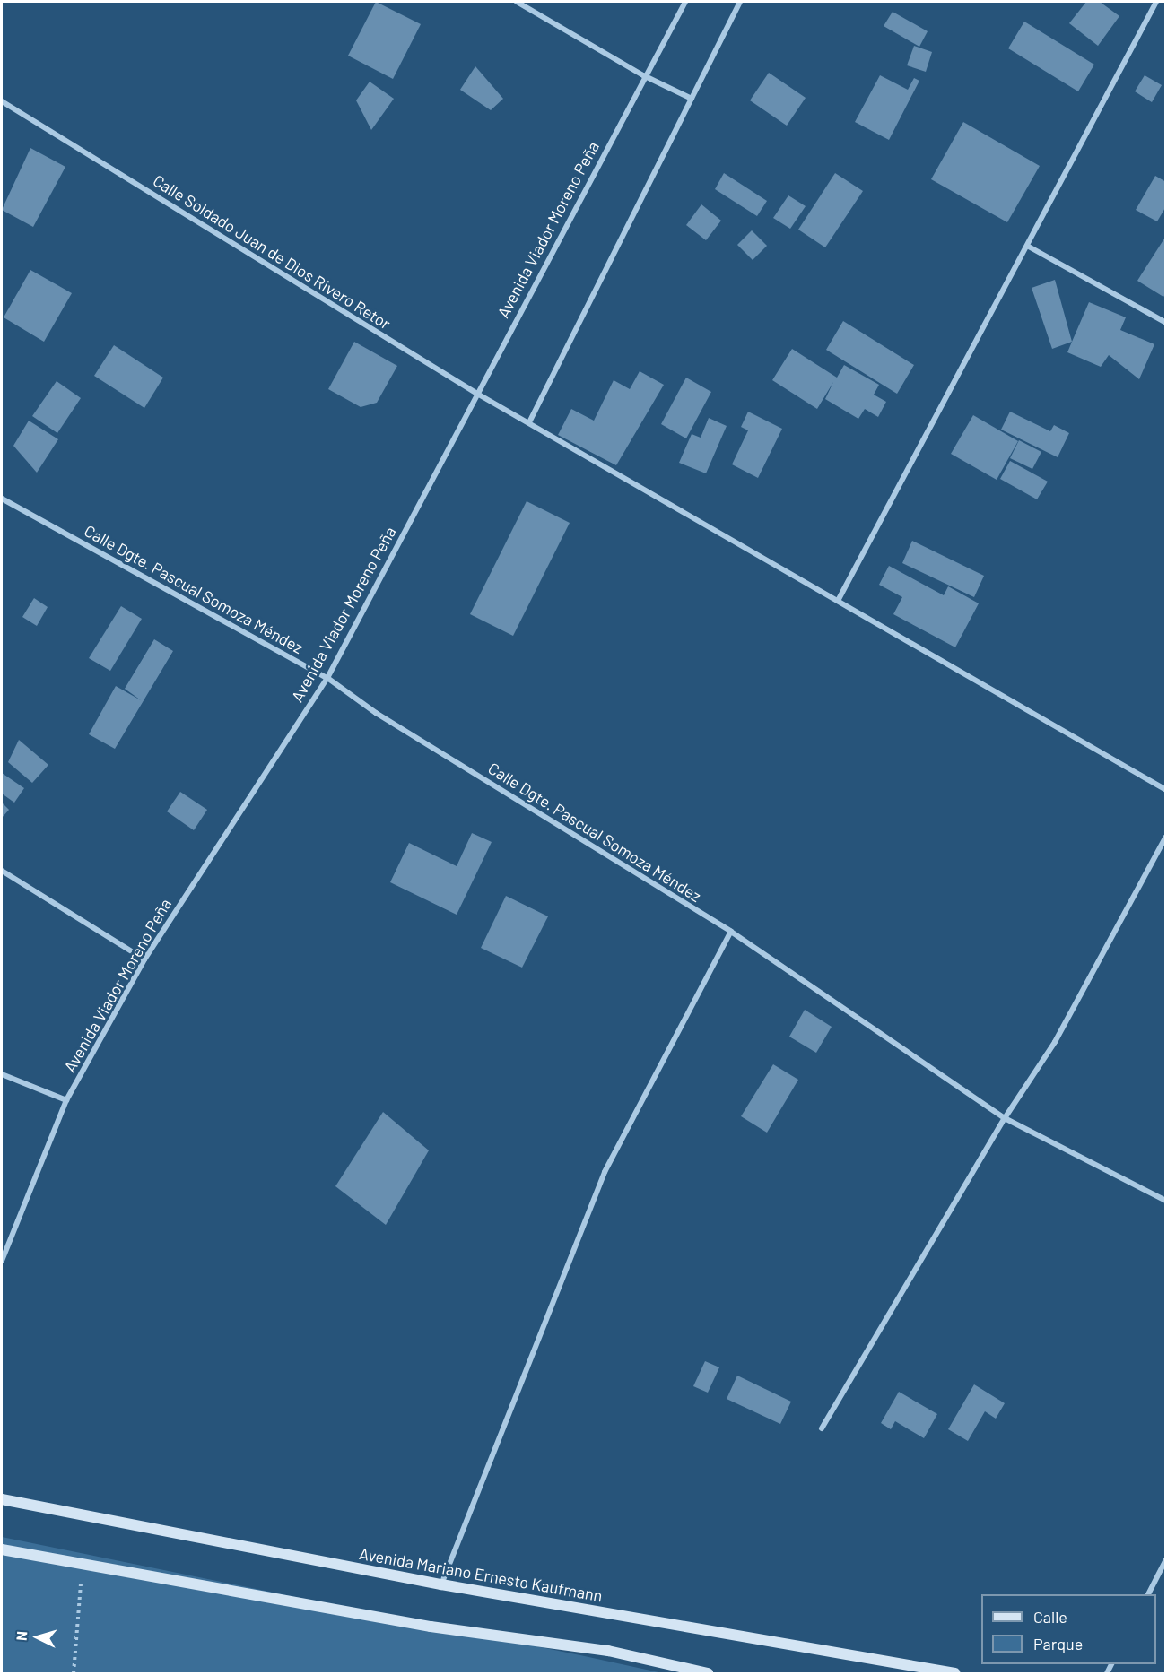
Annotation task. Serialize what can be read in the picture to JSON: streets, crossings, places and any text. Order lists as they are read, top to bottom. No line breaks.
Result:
{"streets":{"main road":["Avenida Mariano Ernesto Kaufmann"],"street":["Avenida Viador Moreno Peña","Calle Soldado Juan de Dios Rivero Retor","Calle Dgte. Pascual Somoza Méndez"]},"crossings":[["Avenida Viador Moreno Peña","Calle Soldado Juan de Dios Rivero Retor"],["Avenida Viador Moreno Peña","Calle Dgte. Pascual Somoza Méndez"]],"legend":["Calle","Parque"],"north":"left"}
